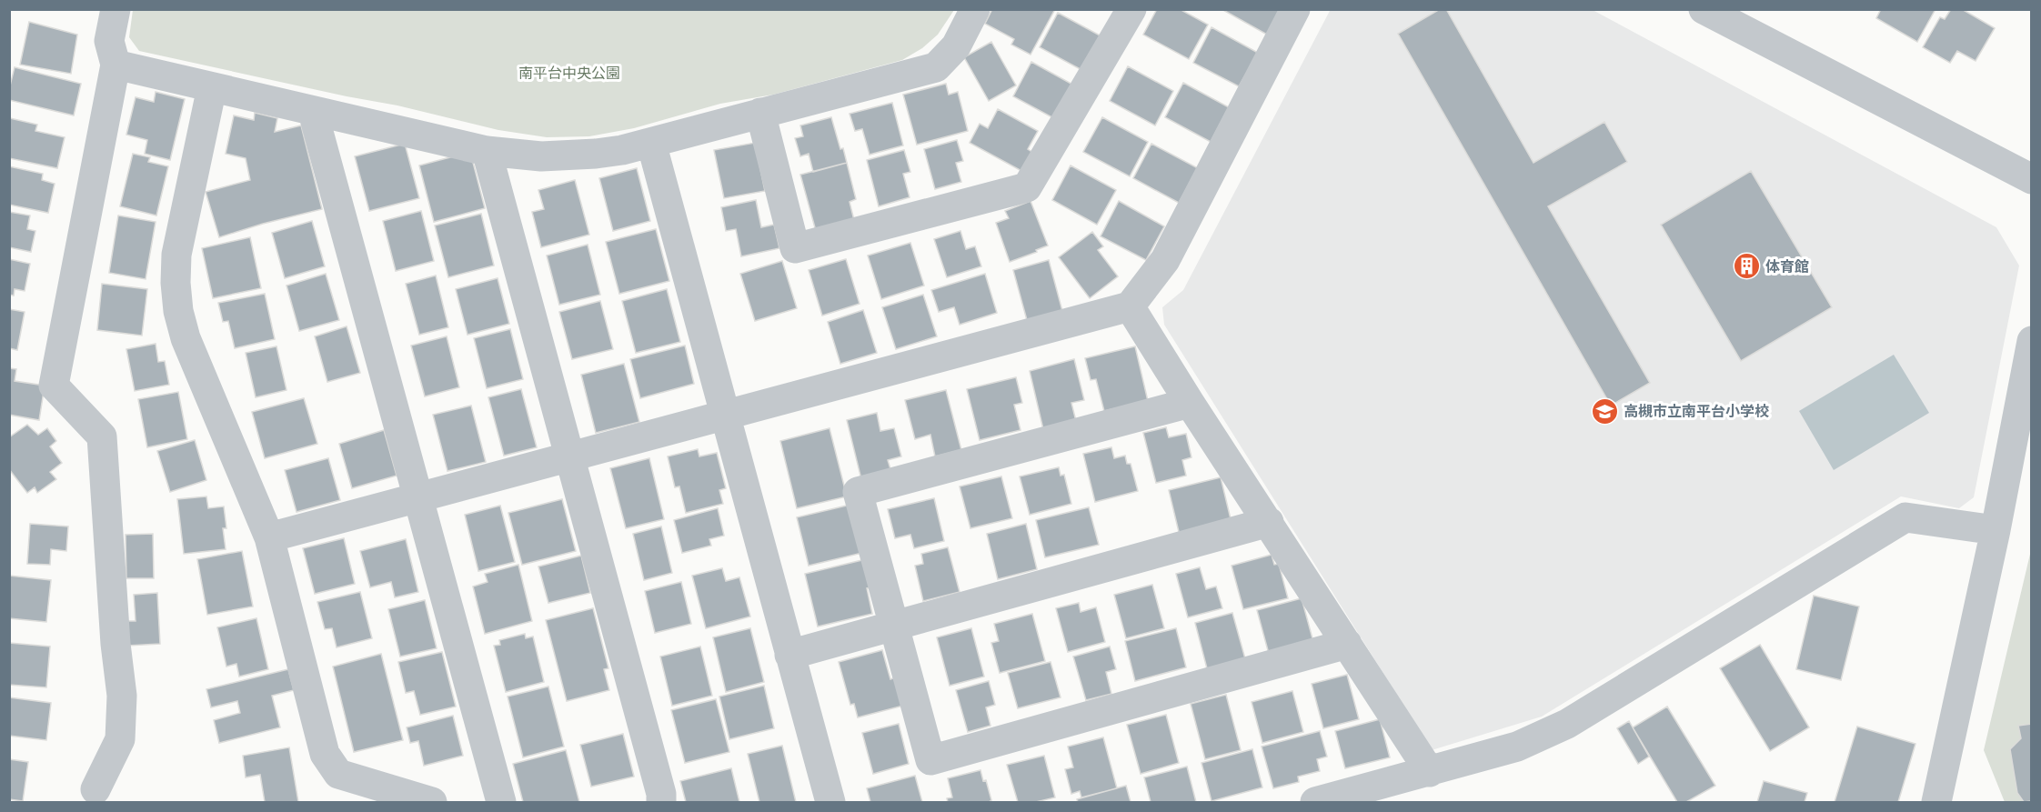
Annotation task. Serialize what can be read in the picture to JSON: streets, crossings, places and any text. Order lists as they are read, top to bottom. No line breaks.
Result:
{"parks":["南平台中央公園"],"places":{"building":["体育館"],"school or university":["高槻市立南平台小学校"]}}
